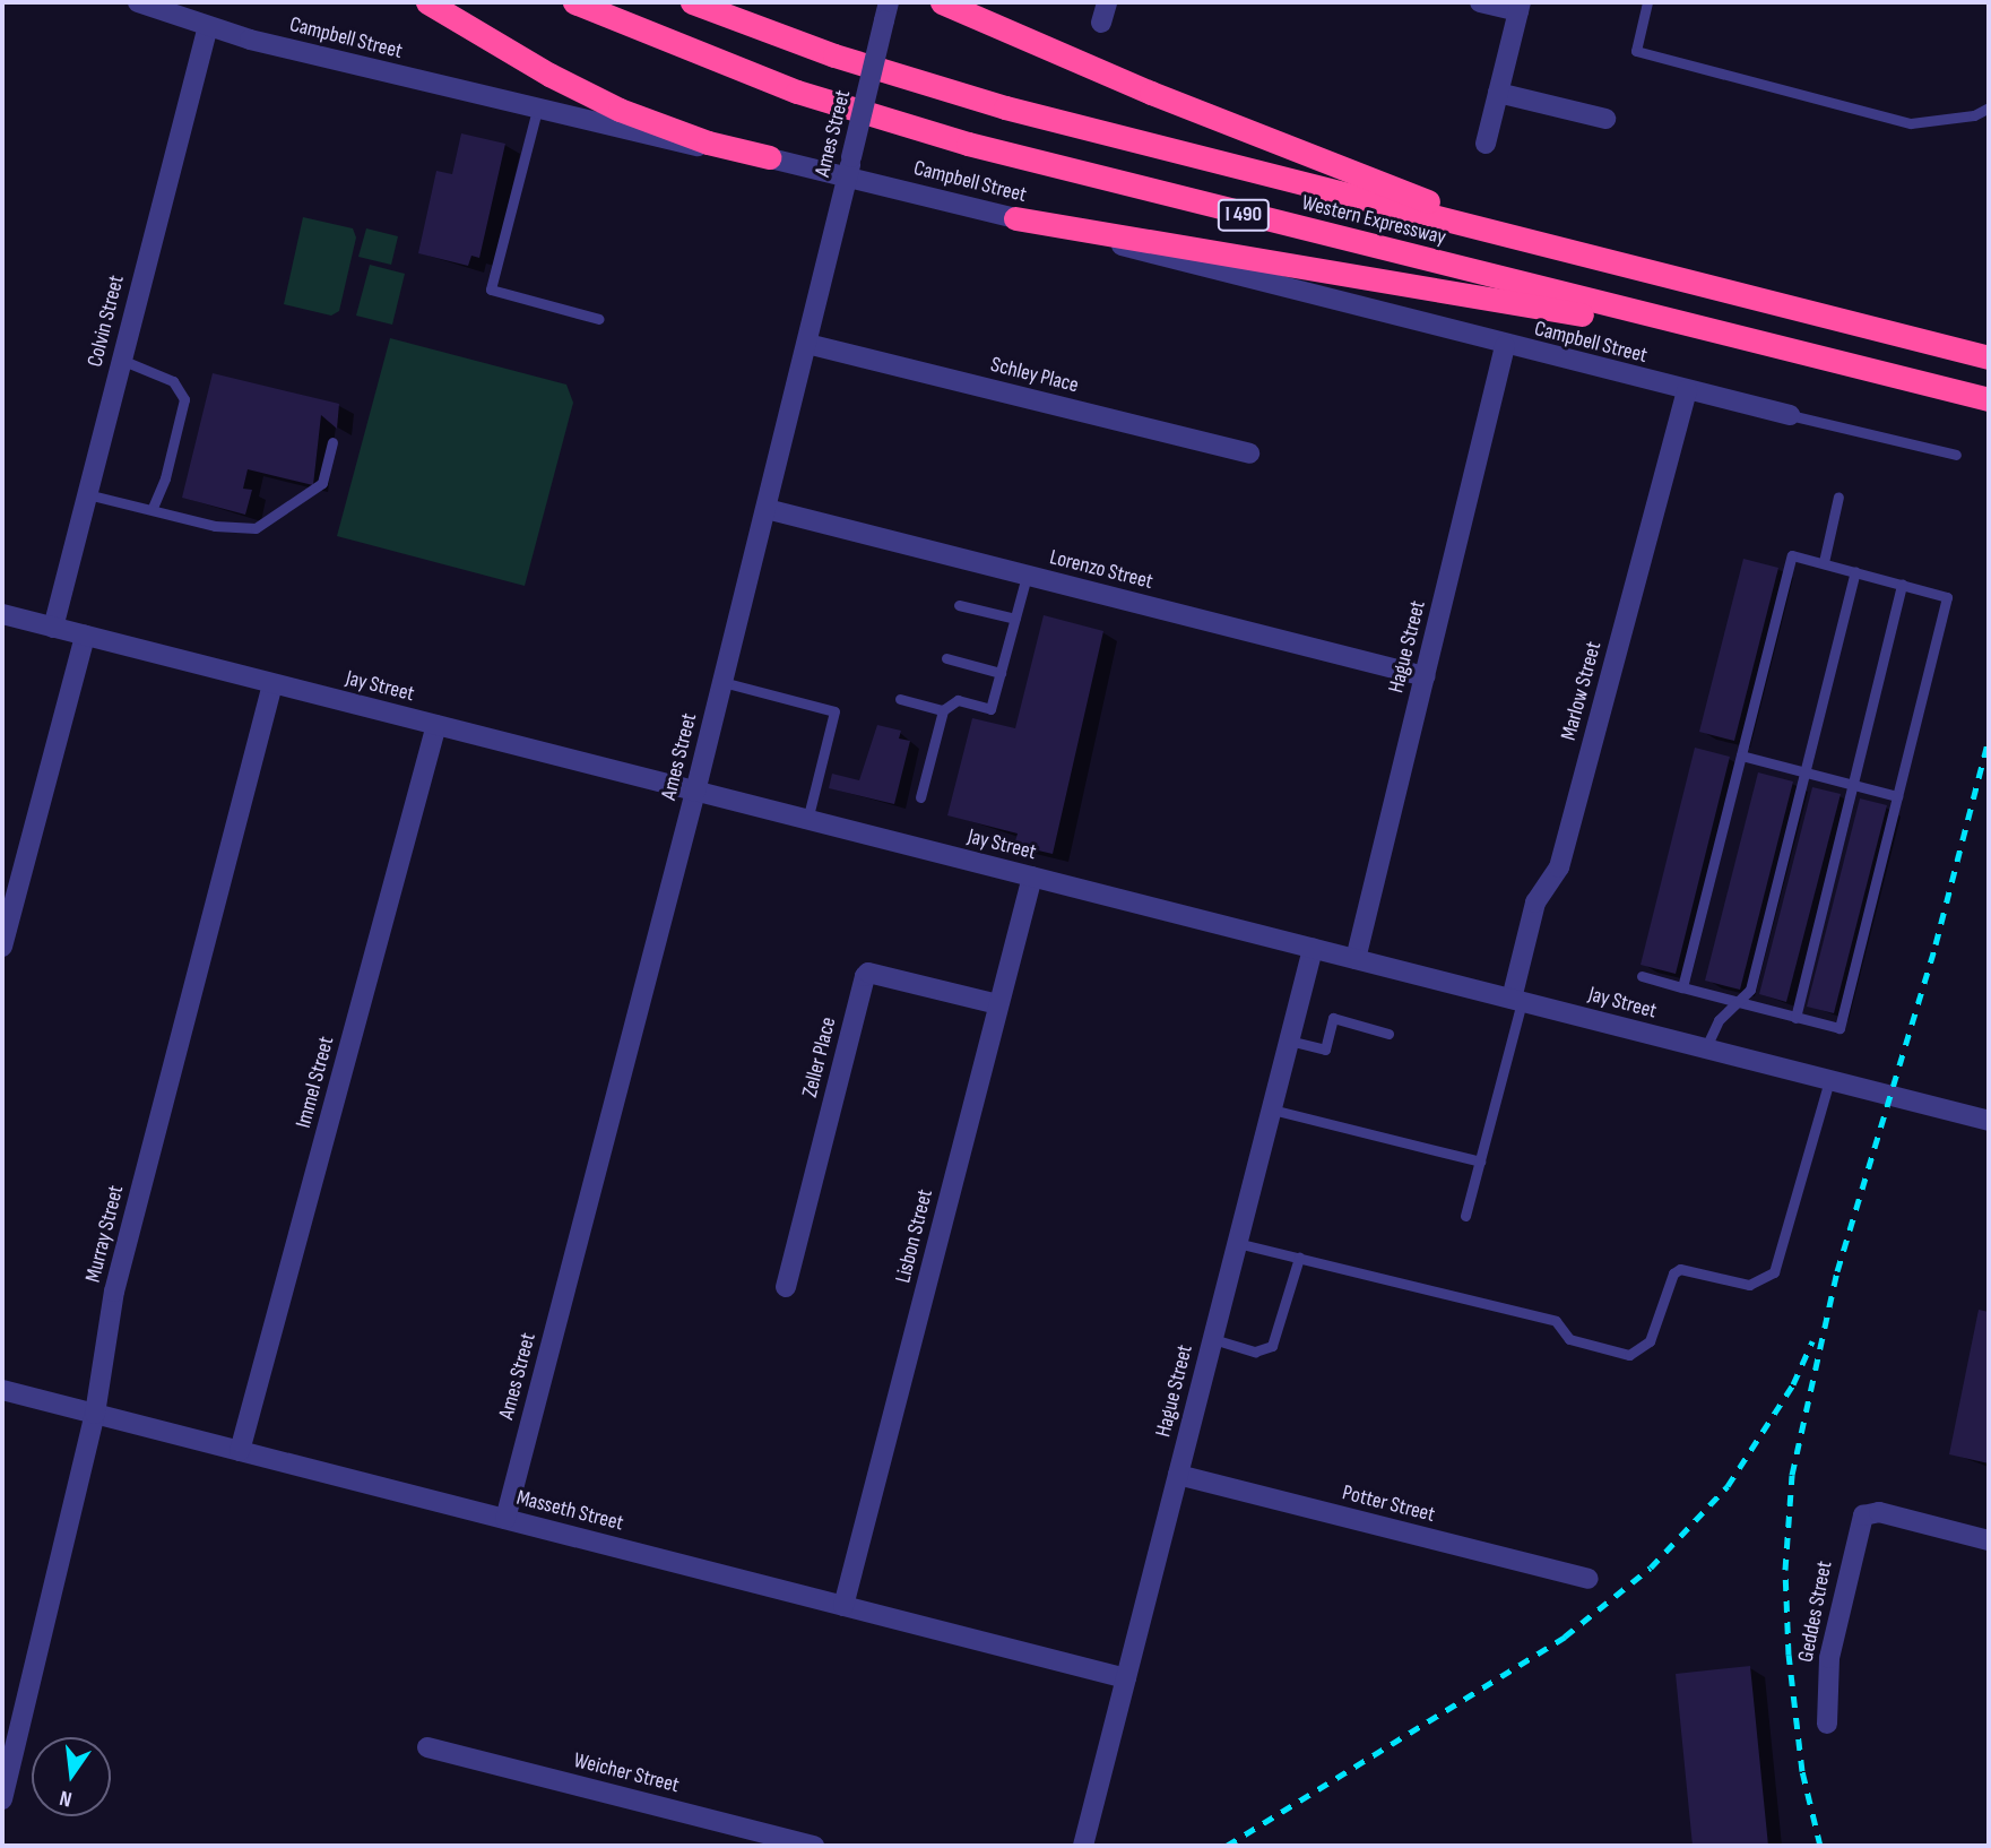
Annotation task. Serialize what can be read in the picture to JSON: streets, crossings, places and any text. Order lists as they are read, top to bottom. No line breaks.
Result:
{"streets":{"highway":["I 490","Western Expressway"],"street":["Campbell Street","Ames Street","Colvin Street","Schley Place","Lorenzo Street","Hague Street","Jay Street","Marlow Street","Zeller Place","Immel Street","Murray Street","Lisbon Street","Potter Street","Masseth Street","Geddes Street","Weicher Street"]},"crossings":[["Campbell Street","Ames Street"],["Campbell Street","Colvin Street"],["Campbell Street","Hague Street"],["Campbell Street","Marlow Street"],["Ames Street","Schley Place"],["Ames Street","Lorenzo Street"],["Ames Street","Jay Street"],["Ames Street","Masseth Street"],["Colvin Street","Jay Street"],["Lorenzo Street","Hague Street"],["Hague Street","Jay Street"],["Hague Street","Potter Street"],["Hague Street","Masseth Street"],["Jay Street","Marlow Street"],["Jay Street","Immel Street"],["Jay Street","Murray Street"],["Jay Street","Lisbon Street"],["Zeller Place","Lisbon Street"],["Immel Street","Masseth Street"],["Murray Street","Masseth Street"],["Lisbon Street","Masseth Street"]],"north":"bottom"}
